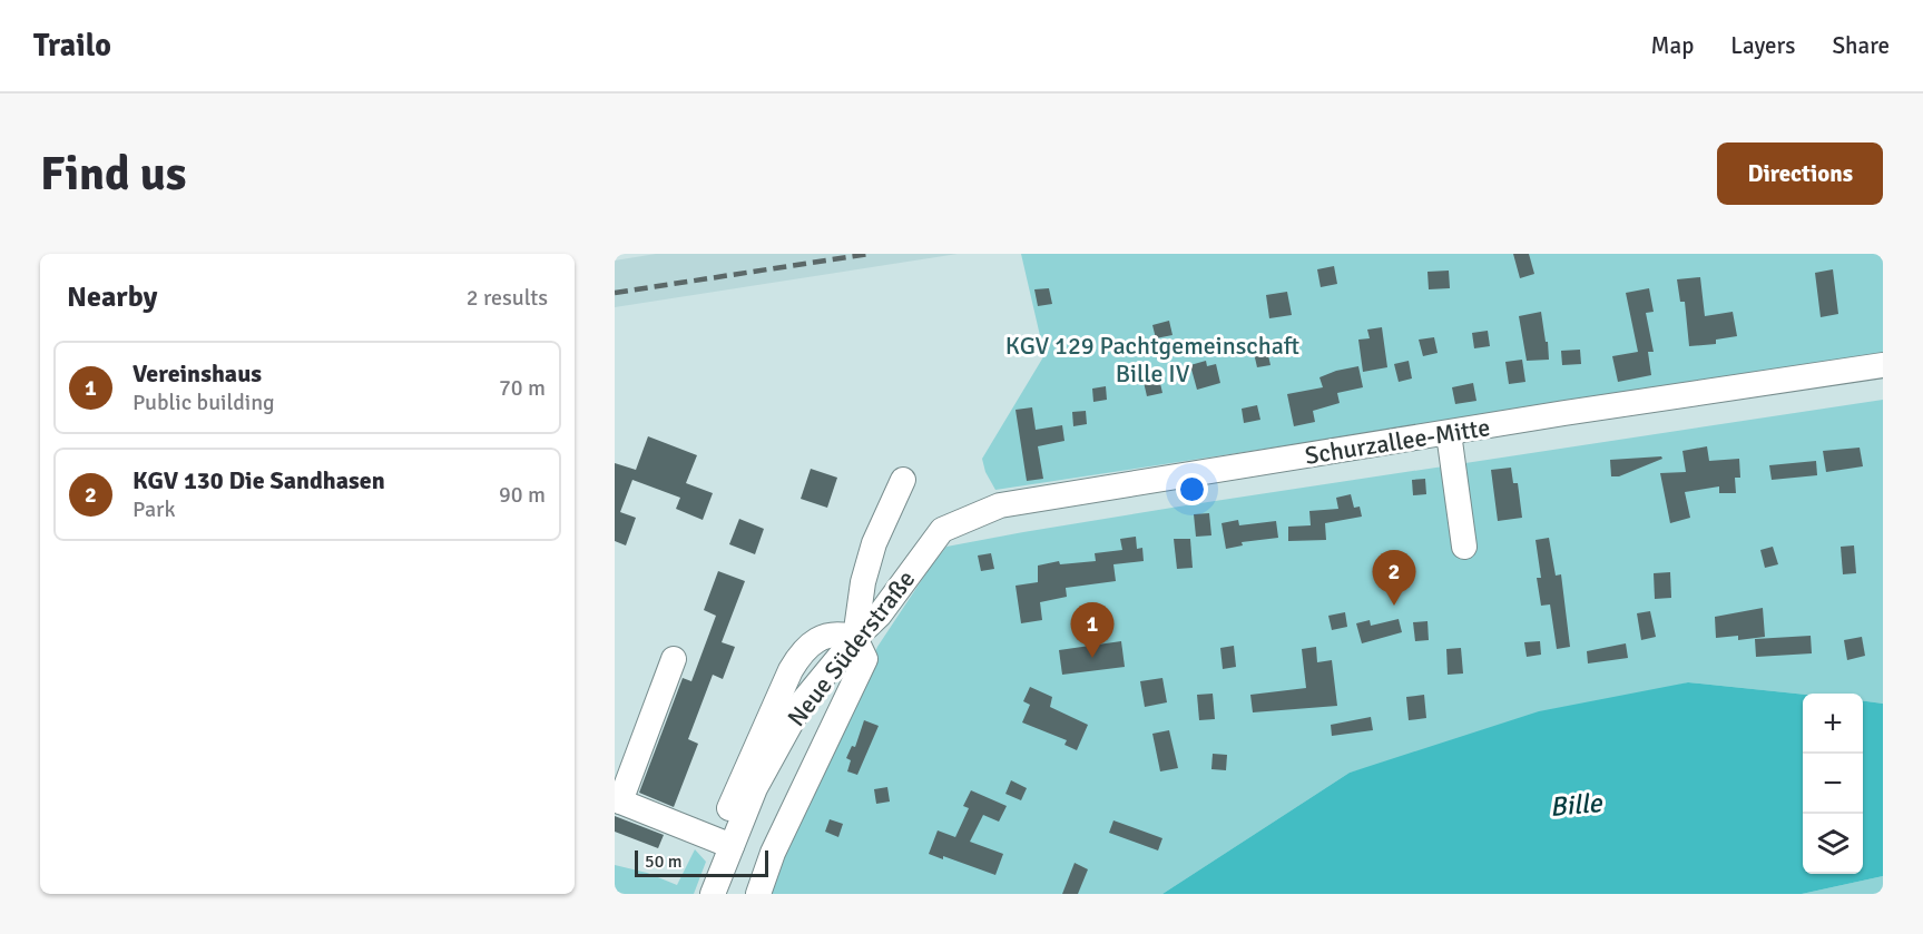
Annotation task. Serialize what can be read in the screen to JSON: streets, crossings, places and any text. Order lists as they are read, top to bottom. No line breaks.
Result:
{"streets":{"street":["Schurzallee-Mitte","Neue Süderstraße"]},"crossings":[["Schurzallee-Mitte","Neue Süderstraße"]],"water":["Bille"],"parks":["KGV 129 Pachtgemeinschaft Bille IV"],"scale_bar":"50 m","page":{"header":"Trailo","nav":["Map","Layers","Share"],"buttons":"Directions","title":"Find us","heading":["Nearby","2 results"],"list":[{"mark":"1","name":"Vereinshaus","note":"Public building","value":"70 m"},{"mark":"2","name":"KGV 130 Die Sandhasen","note":"Park","value":"90 m"}],"pins":["2","1"],"map_buttons":["+","−"],"scale":"50 m"}}
